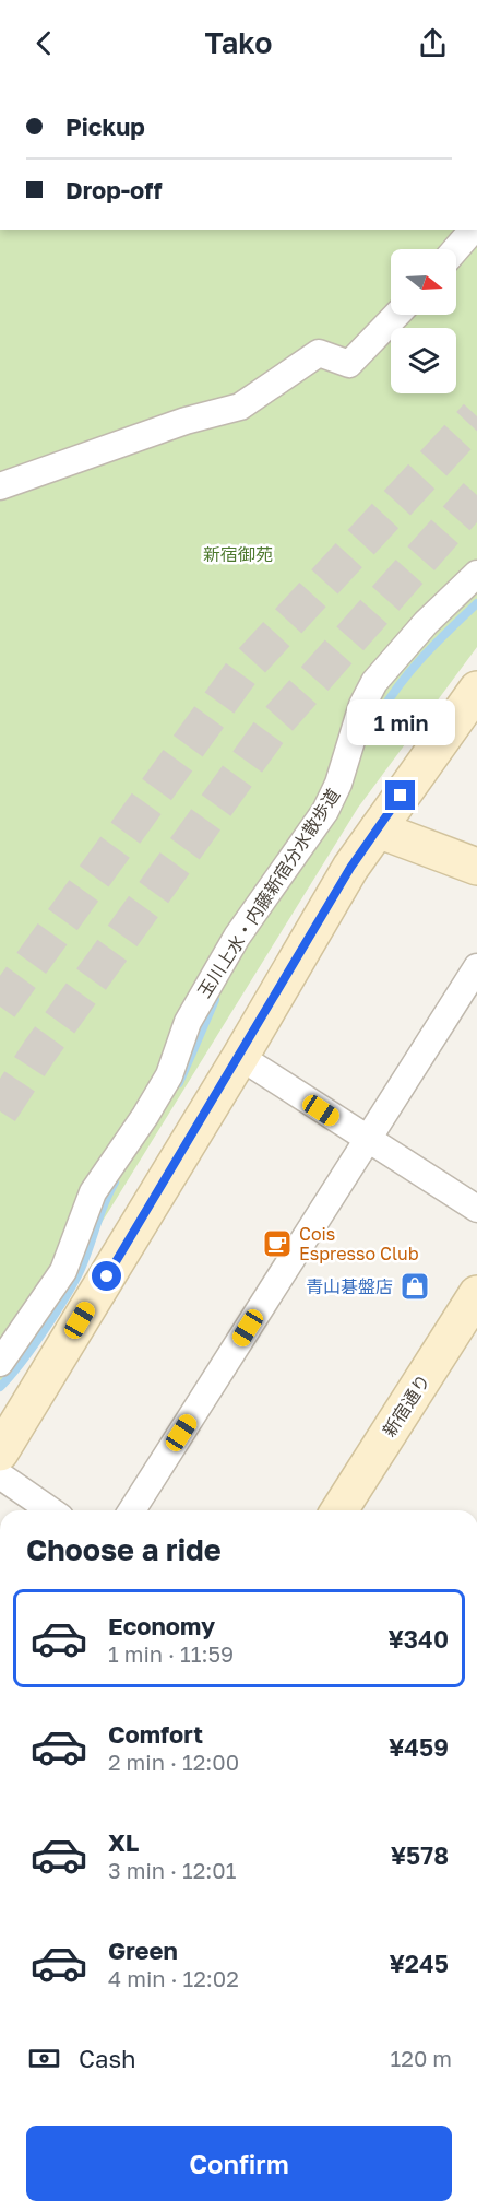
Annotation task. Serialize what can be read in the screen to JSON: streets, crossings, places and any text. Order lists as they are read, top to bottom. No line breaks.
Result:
{"streets":{"street":["玉川上水・内藤新宿分水散歩道","新宿通り"]},"parks":["新宿御苑"],"places":{"cafe":["Cois Espresso Club"],"shop":["青山碁盤店"]},"north":"right","page":{"header":"Tako","banner":["Pickup","Drop-off"],"bubble":"1 min","heading":"Choose a ride","list":[{"name":"Economy","note":"1 min · 11:59","value":"¥340"},{"name":"Comfort","note":"2 min · 12:00","value":"¥459"},{"name":"XL","note":"3 min · 12:01","value":"¥578"},{"name":"Green","note":"4 min · 12:02","value":"¥245"}],"pay":["Cash","120 m"],"buttons":"Confirm"}}
